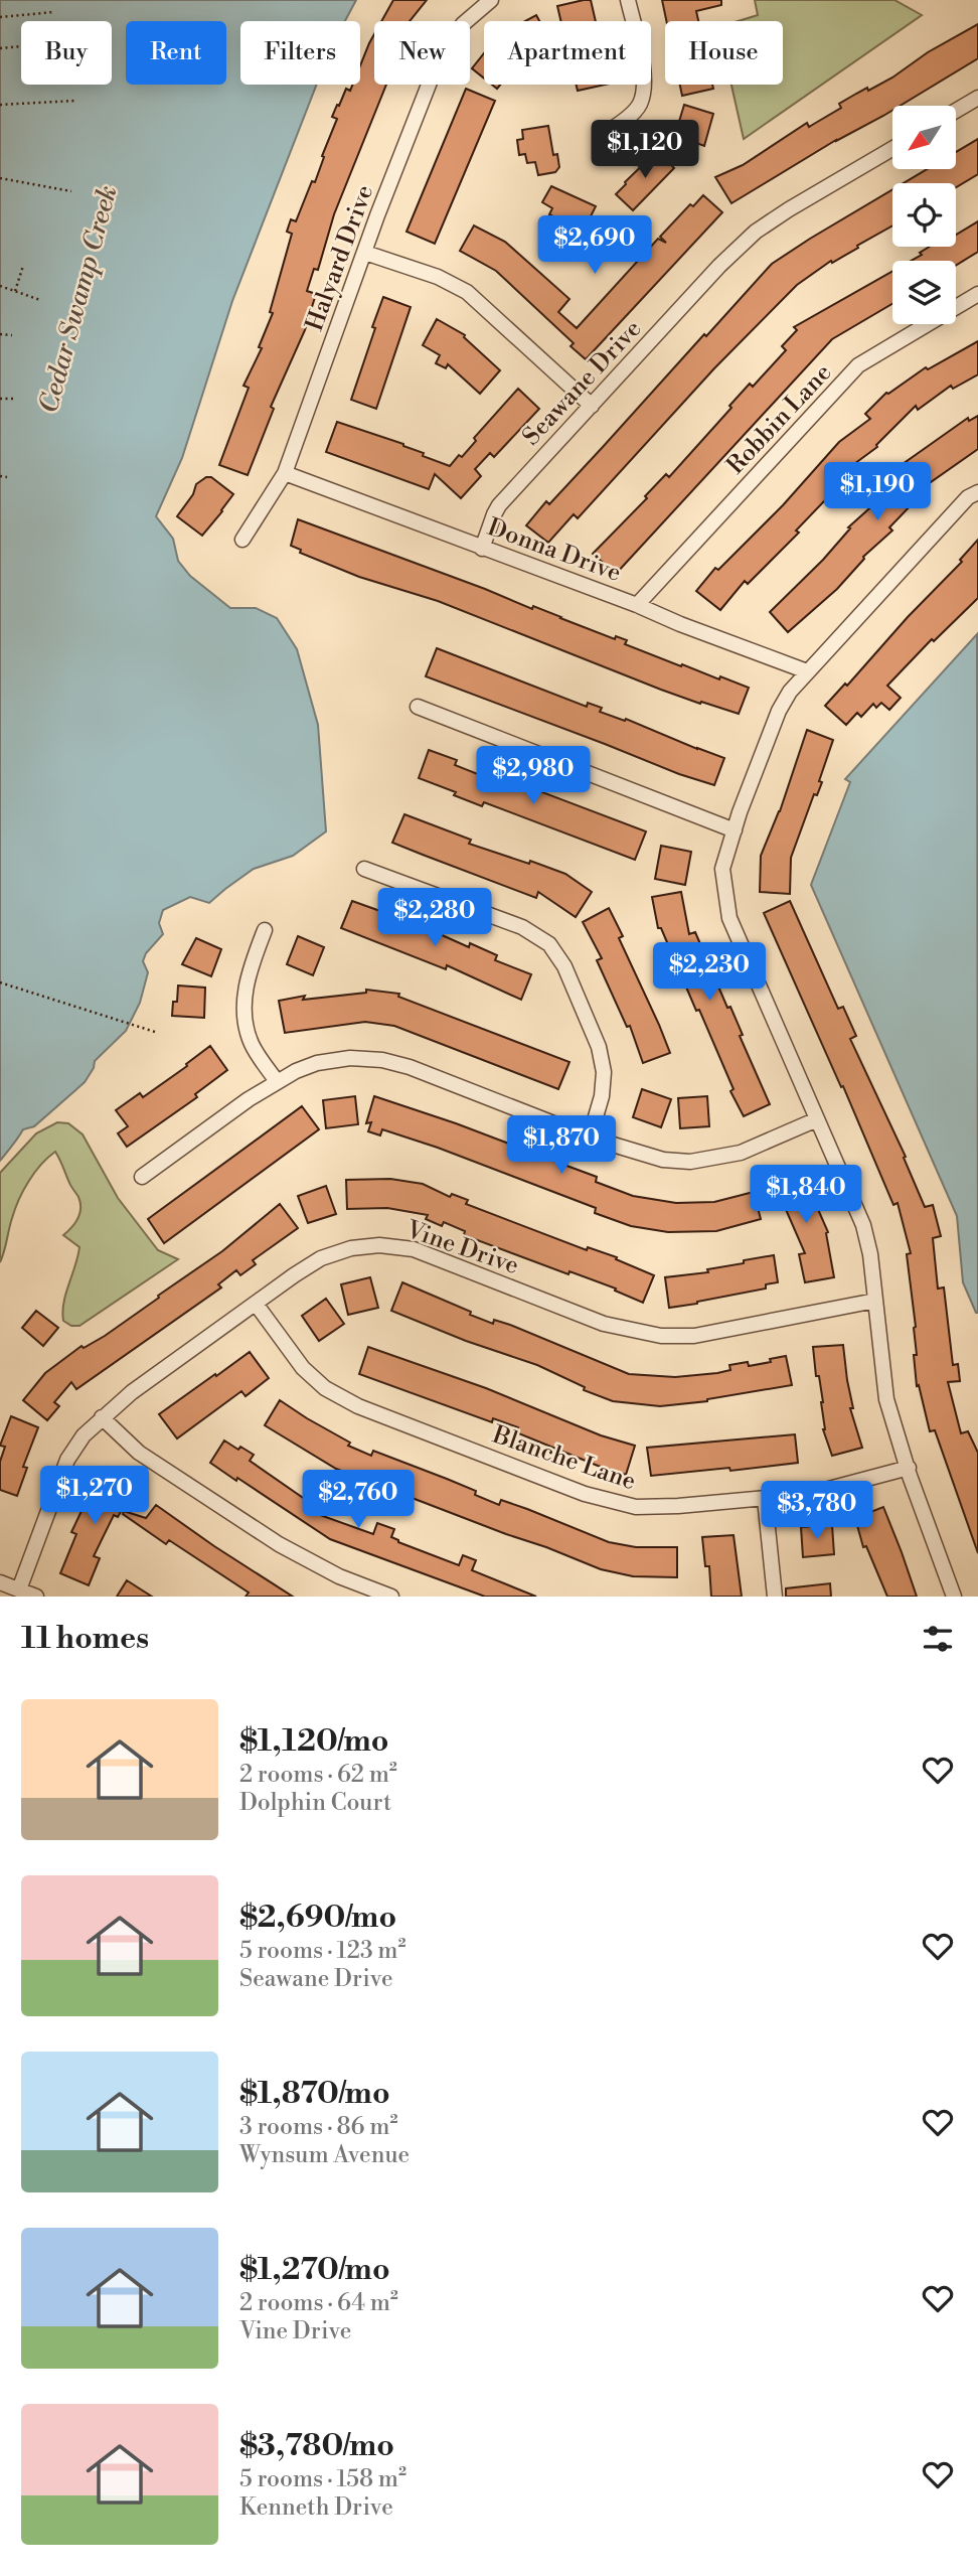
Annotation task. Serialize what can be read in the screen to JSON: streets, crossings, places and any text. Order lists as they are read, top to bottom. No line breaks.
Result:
{"streets":{"street":["Halyard Drive","Seawane Drive","Robbin Lane","Donna Drive","Vine Drive","Blanche Lane"]},"crossings":[["Halyard Drive","Donna Drive"],["Seawane Drive","Donna Drive"],["Robbin Lane","Donna Drive"],["Vine Drive","Blanche Lane"]],"water":["Cedar Swamp Creek"],"north":"bottom left","page":{"chip":["Buy","Rent","Filters","New","Apartment","House"],"price":["$1,120","$2,690","$1,190","$2,980","$2,280","$2,230","$1,870","$1,840","$1,270","$2,760","$3,780"],"heading":"11 homes","list":[{"name":"$1,120/mo","note":"2 rooms · 62 m² · Dolphin Court"},{"name":"$2,690/mo","note":"5 rooms · 123 m² · Seawane Drive"},{"name":"$1,870/mo","note":"3 rooms · 86 m² · Wynsum Avenue"},{"name":"$1,270/mo","note":"2 rooms · 64 m² · Vine Drive"},{"name":"$3,780/mo","note":"5 rooms · 158 m² · Kenneth Drive"}]}}
